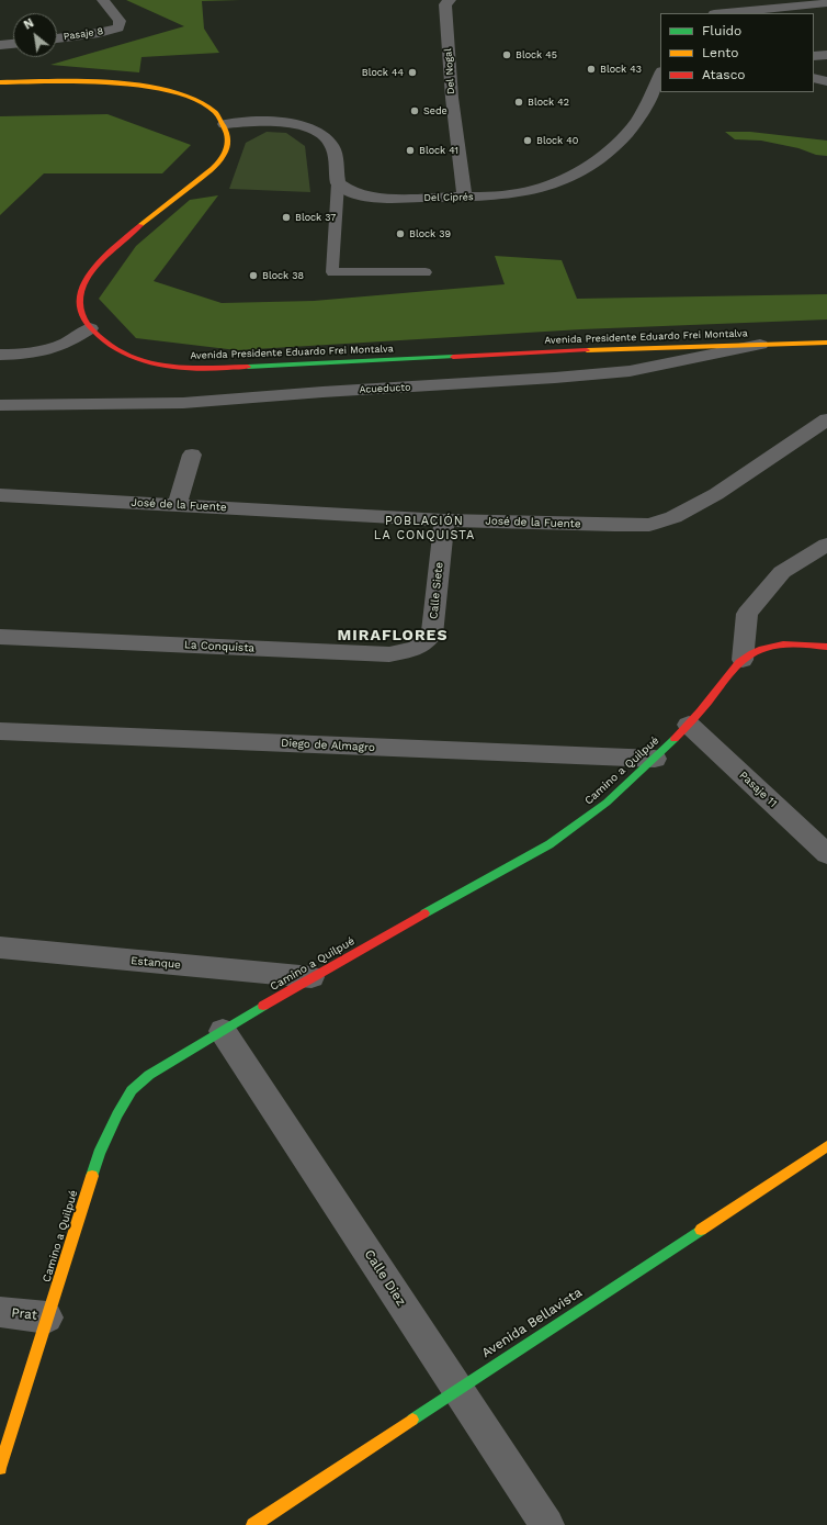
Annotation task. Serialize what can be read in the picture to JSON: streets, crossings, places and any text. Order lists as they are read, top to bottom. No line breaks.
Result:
{"streets":{"street":["Pasaje 8","Del Nogal","Del Ciprés","Avenida Presidente Eduardo Frei Montalva","Acueducto","José de la Fuente","Calle Siete","La Conquista","Diego de Almagro","Camino a Quilpué","Pasaje 11","Estanque","Calle Diez","Prat","Avenida Bellavista"]},"crossings":[["Del Nogal","Del Ciprés"],["Avenida Presidente Eduardo Frei Montalva","Acueducto"],["José de la Fuente","Calle Siete"],["Calle Siete","La Conquista"],["Diego de Almagro","Camino a Quilpué"],["Camino a Quilpué","Pasaje 11"],["Camino a Quilpué","Estanque"],["Camino a Quilpué","Calle Diez"],["Camino a Quilpué","Prat"],["Calle Diez","Avenida Bellavista"]],"districts":["POBLACIÓN LA CONQUISTA","MIRAFLORES"],"places":["Block 45","Block 43","Block 44","Block 42","Sede","Block 40","Block 41","Block 37","Block 39","Block 38"],"legend":["Fluido","Lento","Atasco"],"north":"top left"}
